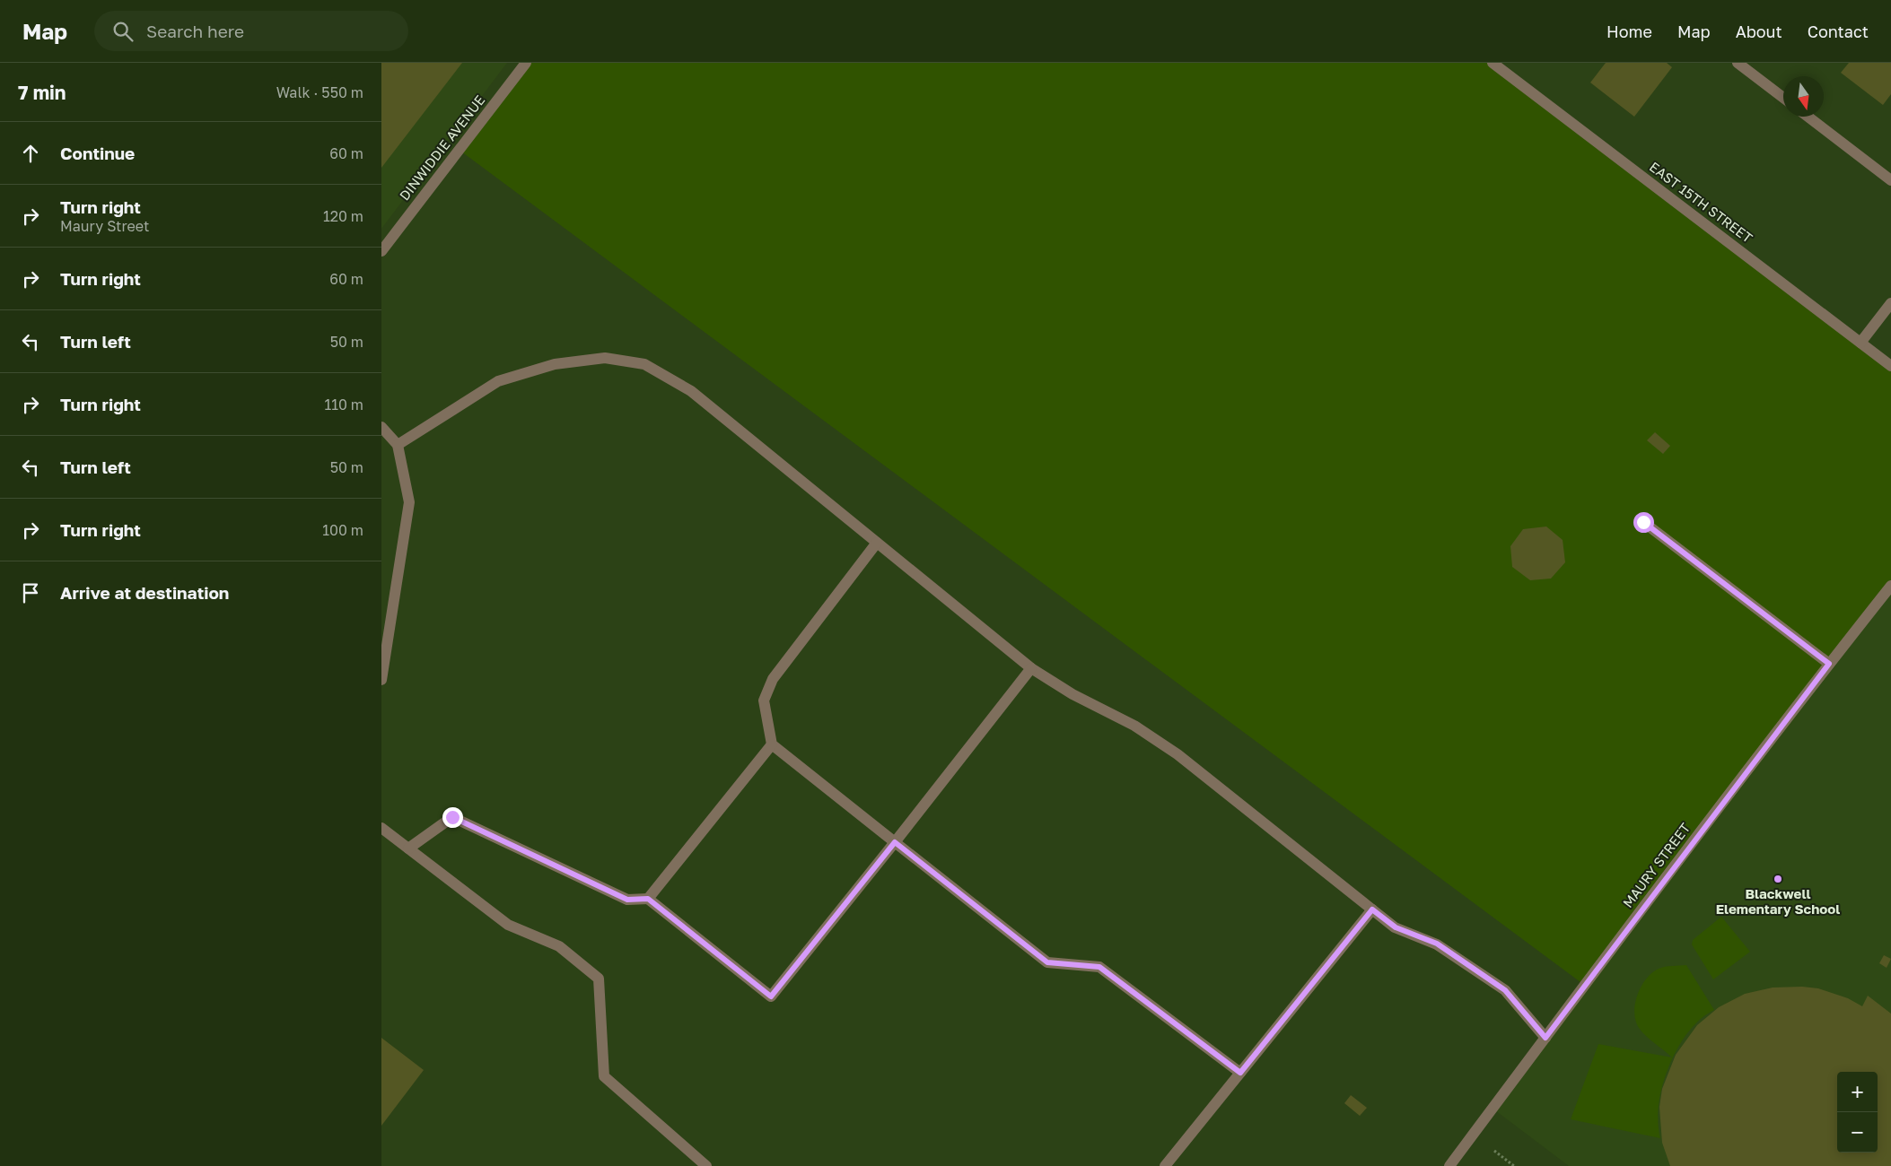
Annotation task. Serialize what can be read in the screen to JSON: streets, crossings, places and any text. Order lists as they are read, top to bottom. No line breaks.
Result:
{"streets":{"street":["DINWIDDIE AVENUE","EAST 15TH STREET","MAURY STREET"]},"places":["Blackwell Elementary School"],"north":"bottom","page":{"header":"Map","search":"Search here","nav":["Home","Map","About","Contact"],"heading":["7 min","Walk · 550 m"],"list":[["Continue","60 m"],["Turn right","Maury Street","120 m"],["Turn right","60 m"],["Turn left","50 m"],["Turn right","110 m"],["Turn left","50 m"],["Turn right","100 m"],"Arrive at destination"],"map_buttons":["+","−"]}}
